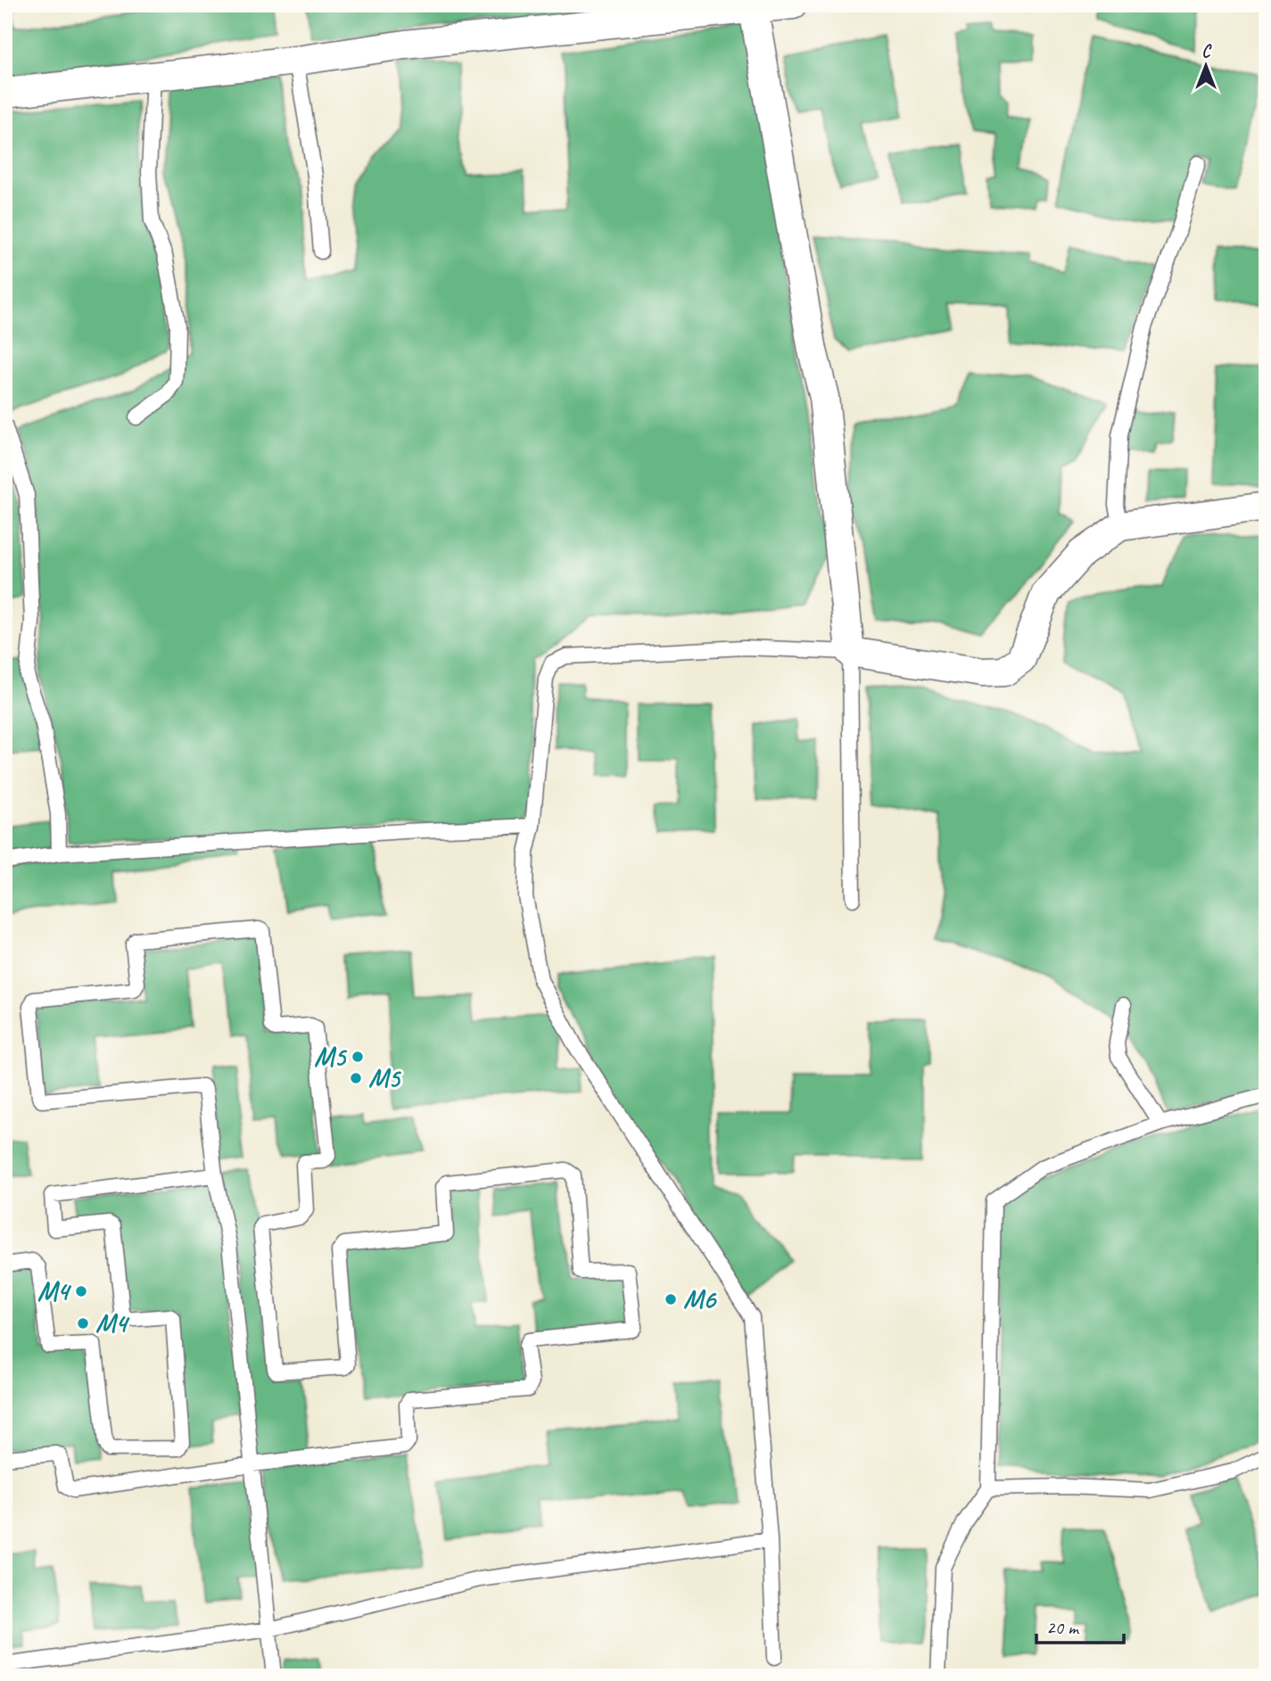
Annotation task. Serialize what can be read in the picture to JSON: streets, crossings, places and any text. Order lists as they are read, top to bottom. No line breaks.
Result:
{"places":["M5","М5","M4","М6","М4"],"scale_bar":"20 m","north":"top"}
